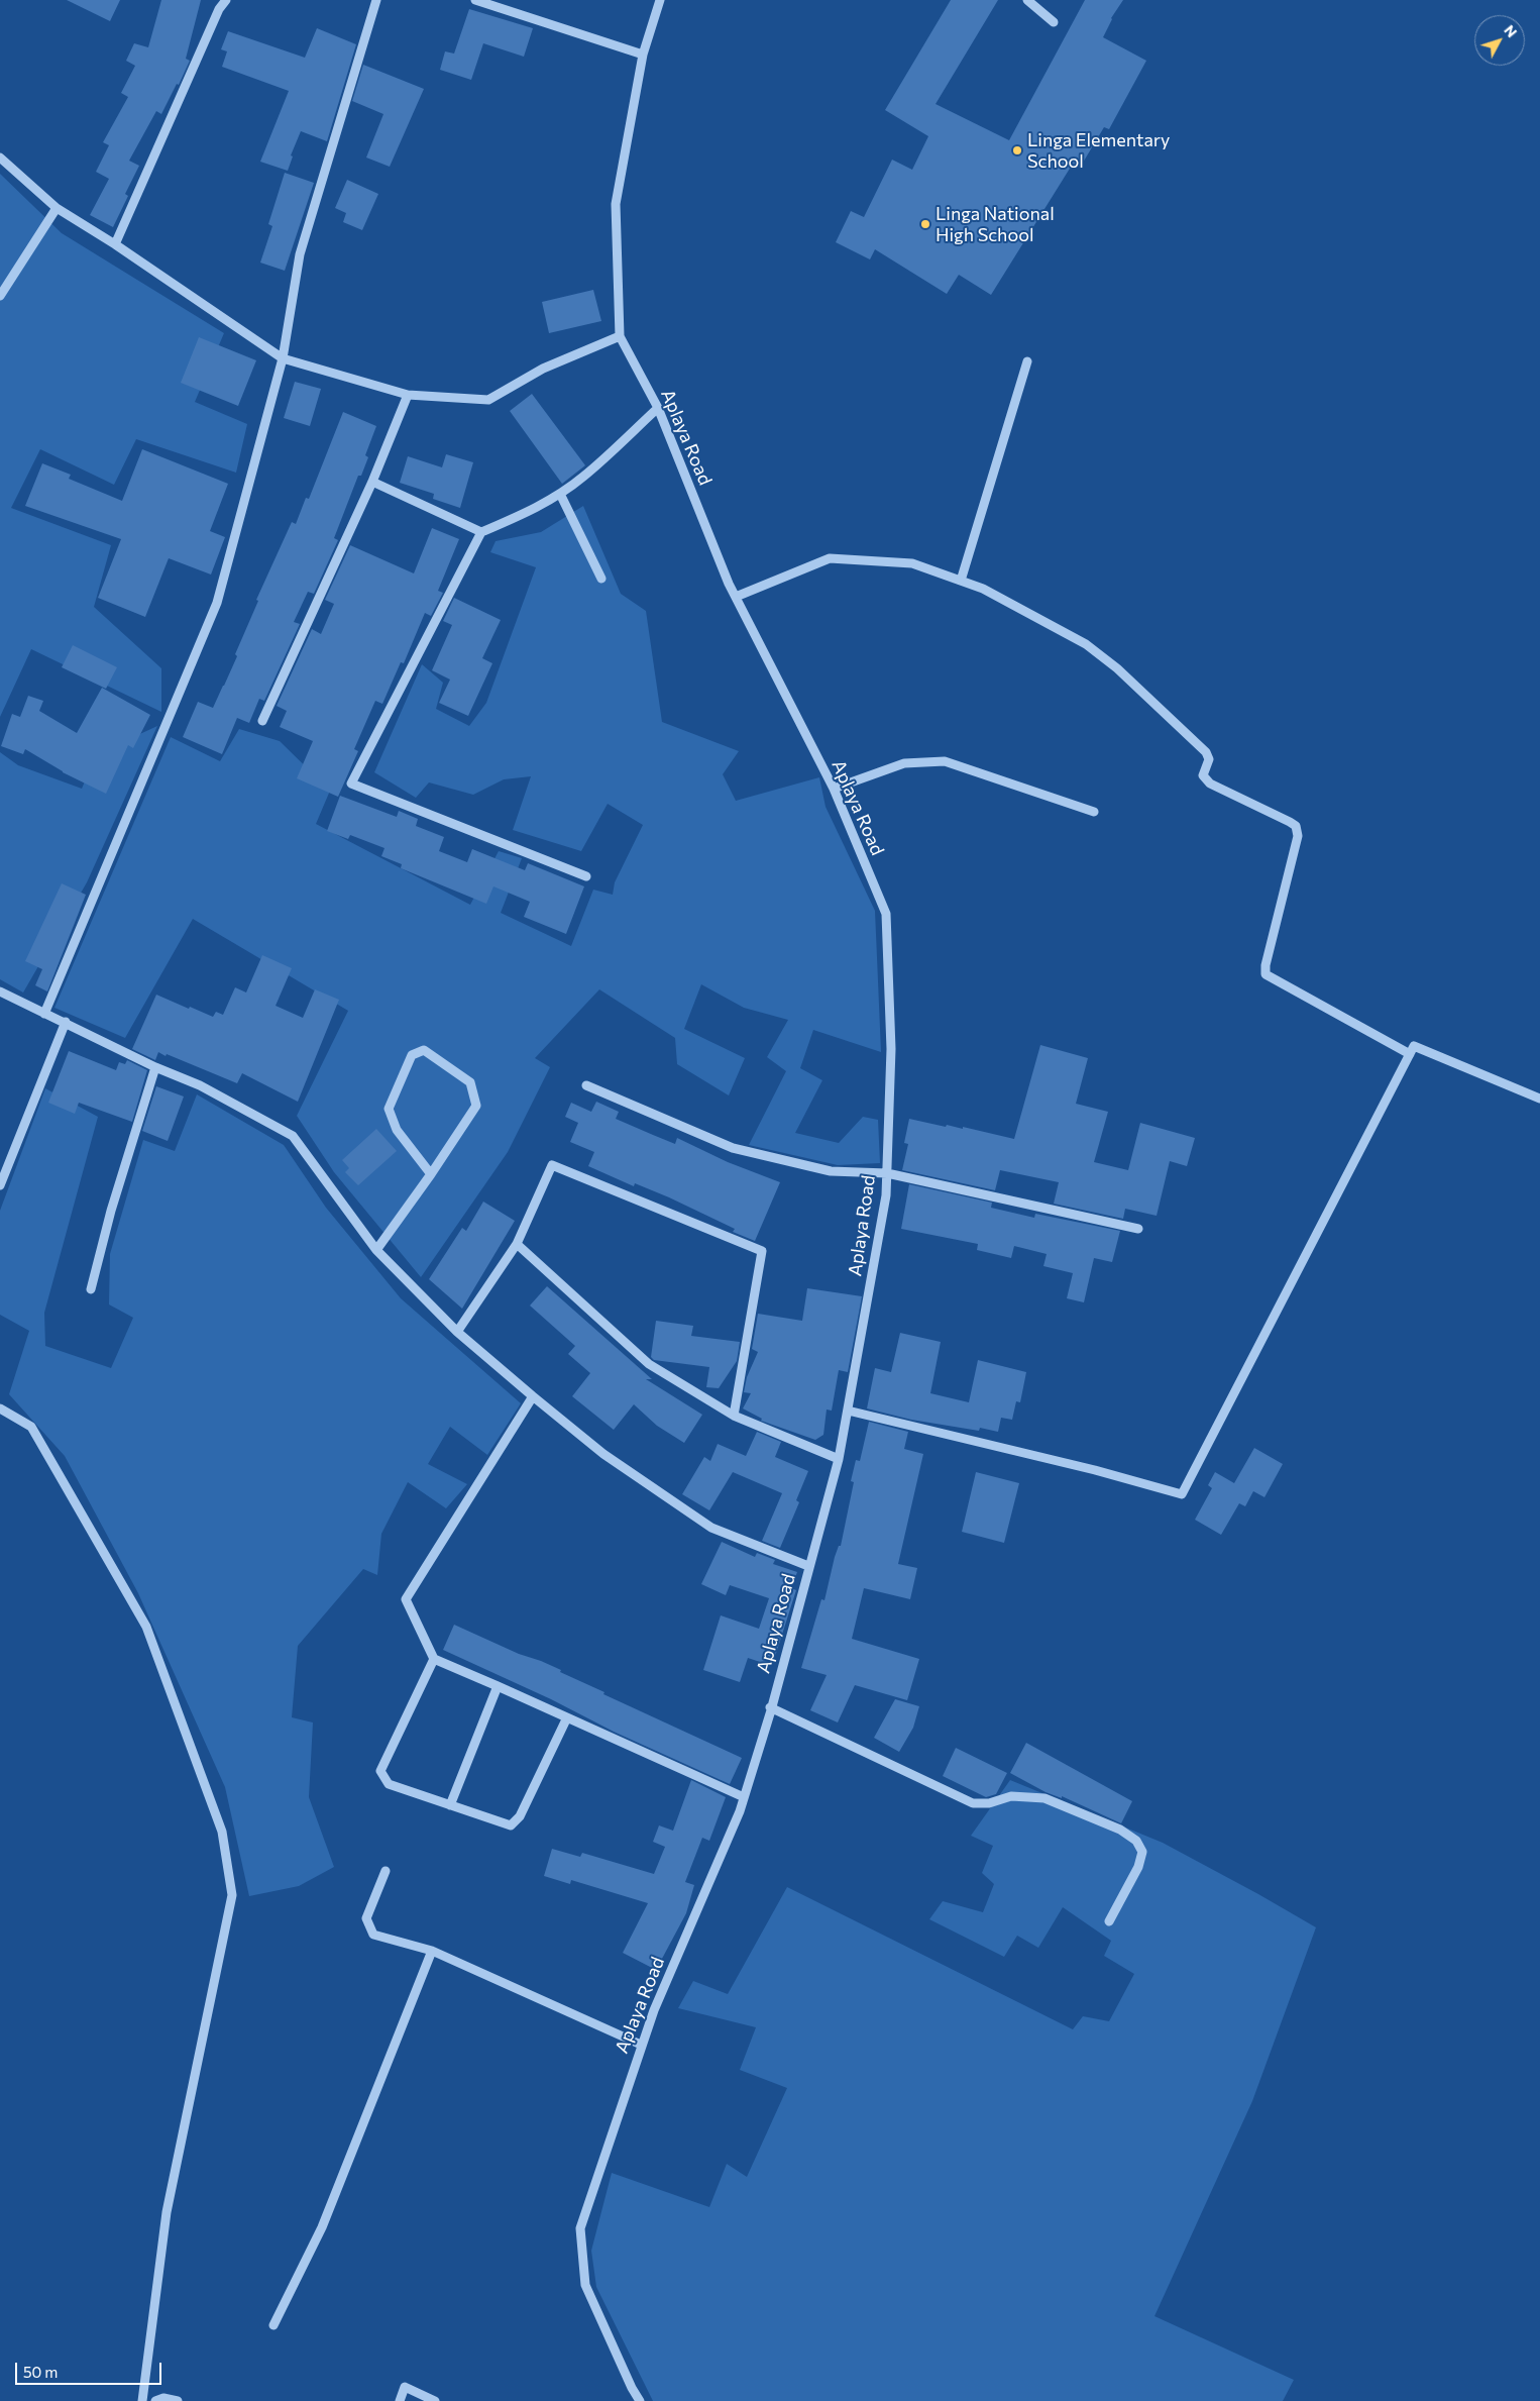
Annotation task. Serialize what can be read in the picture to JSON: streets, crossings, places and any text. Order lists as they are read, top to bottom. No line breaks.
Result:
{"streets":{"street":["Aplaya Road"]},"places":["Linga Elementary School","Linga National High School"],"scale_bar":"50 m","north":"top right"}
